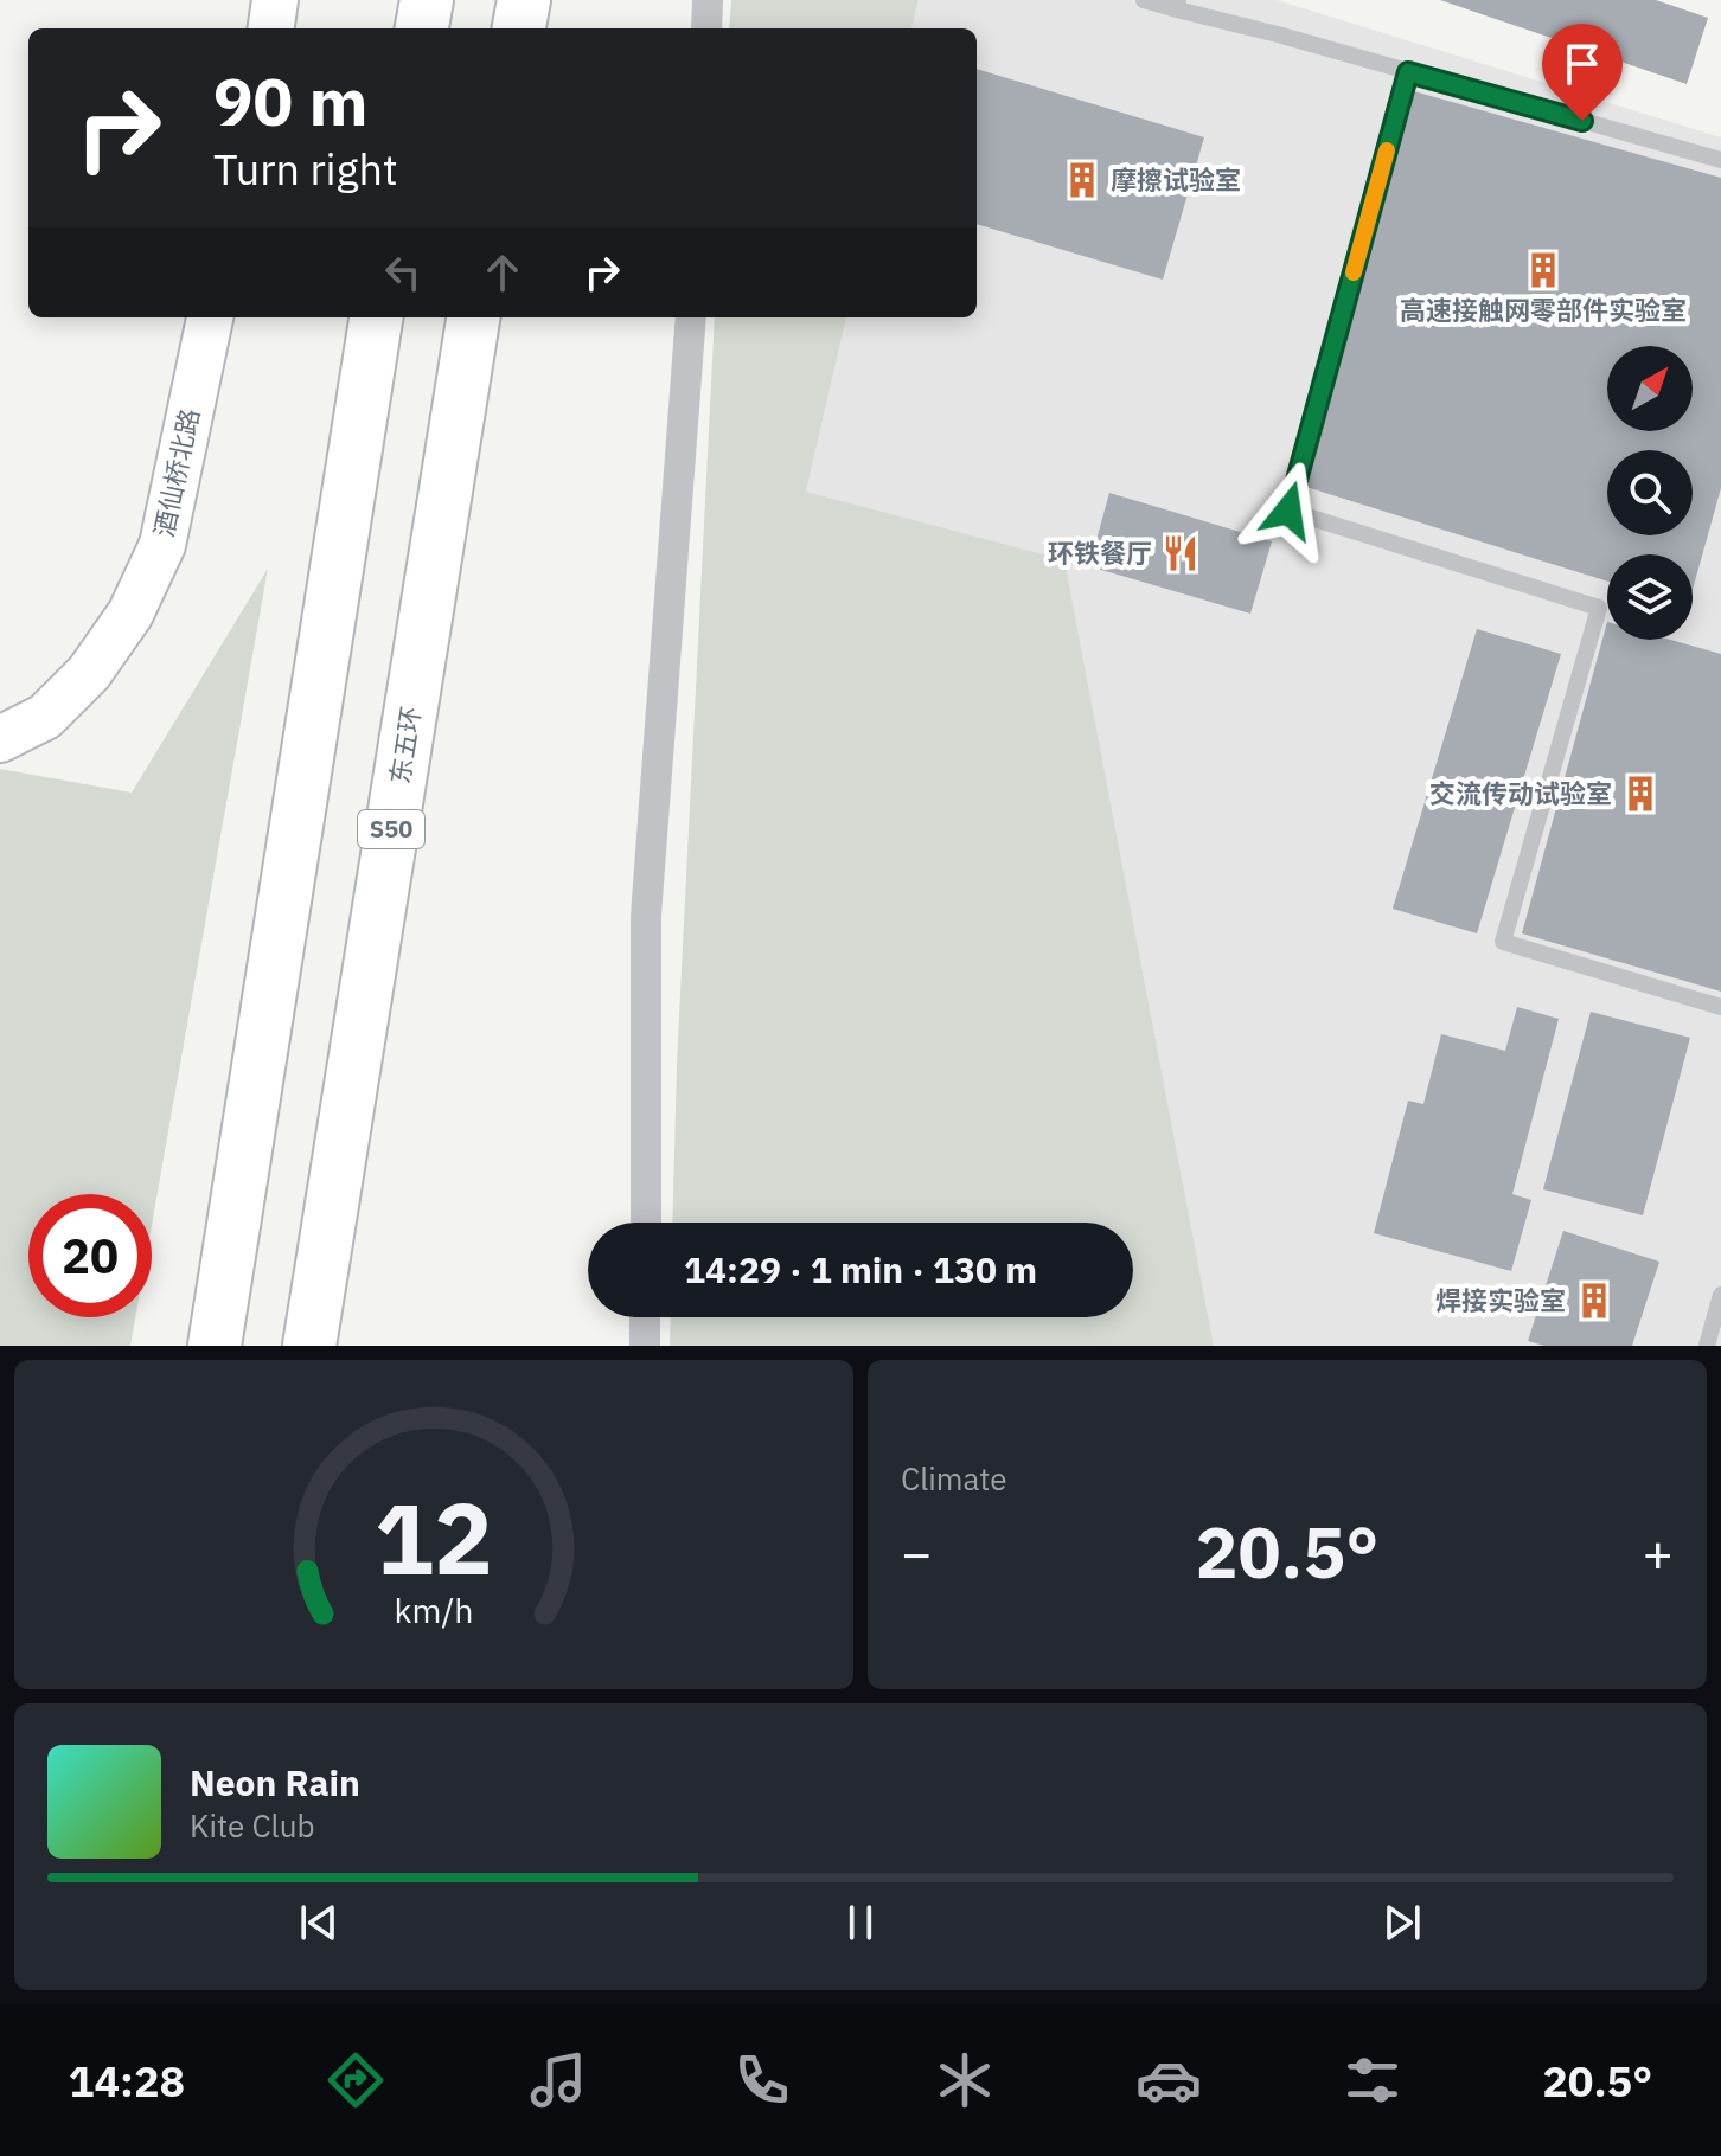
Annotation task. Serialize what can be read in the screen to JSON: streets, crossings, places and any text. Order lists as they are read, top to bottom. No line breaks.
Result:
{"streets":{"highway":["东五环","S50"],"street":["酒仙桥北路"]},"places":{"building":["摩擦试验室","高速接触网零部件实验室","交流传动试验室","焊接实验室"],"restaurant":["环铁餐厅"]},"north":"top right","page":{"turn":["90 m","Turn right"],"limit":"20","trip":"14:29 · 1 min · 130 m","tile":"Climate","heat":["−","20.5°","+"],"song":["Neon Rain","Kite Club"],"tabs":["14:28","20.5°"],"gauge":["12","km/h"]}}
